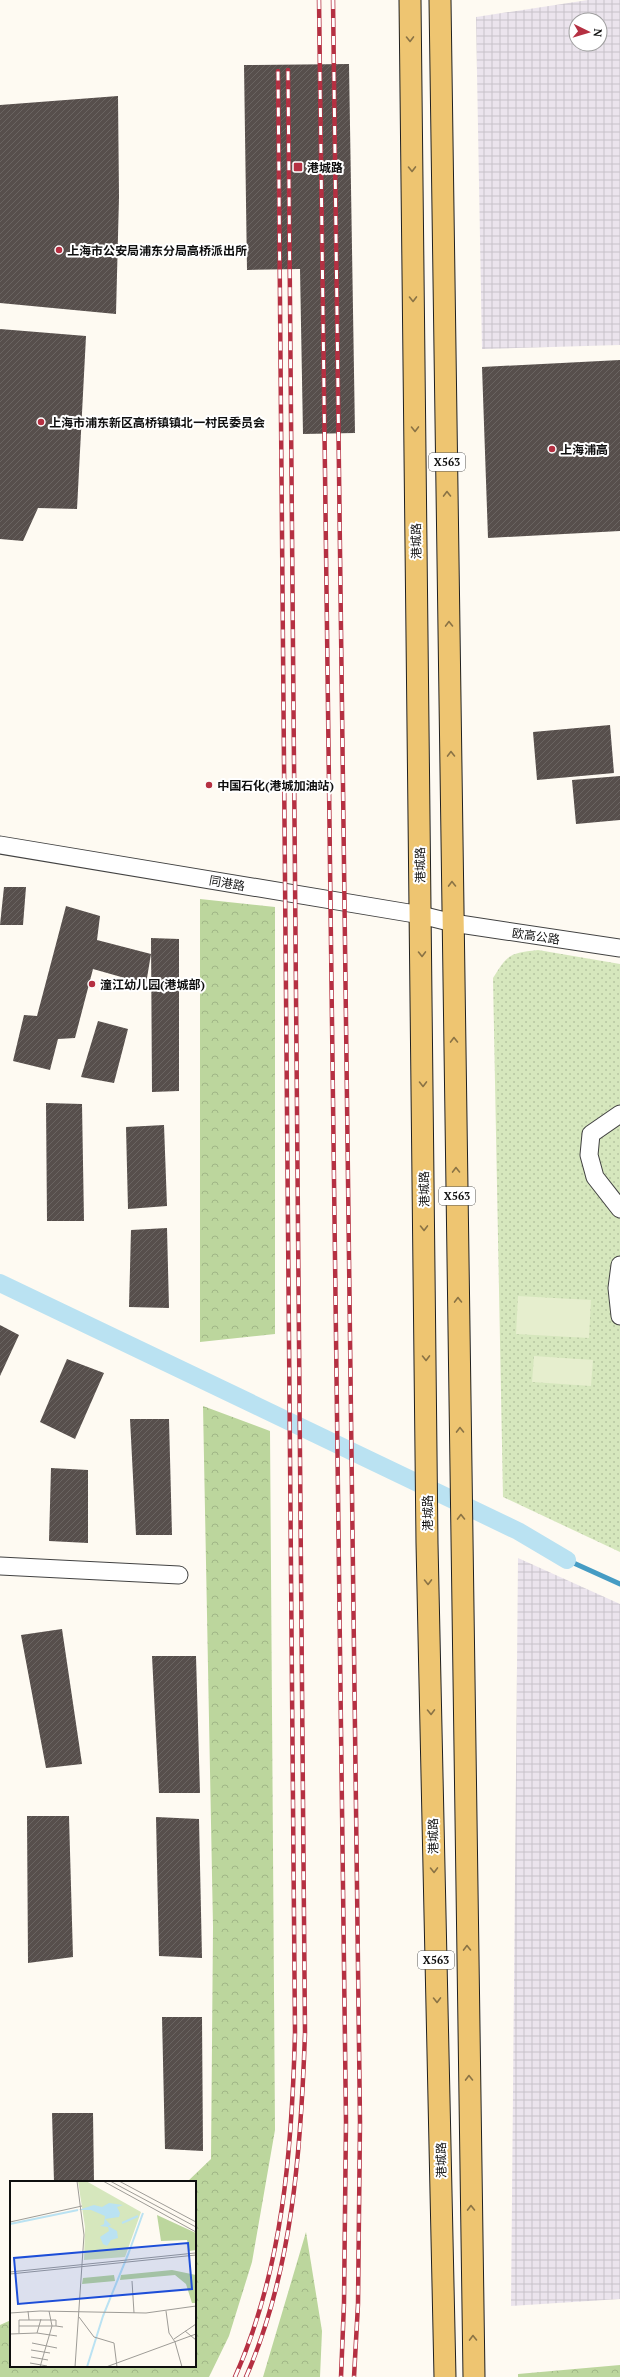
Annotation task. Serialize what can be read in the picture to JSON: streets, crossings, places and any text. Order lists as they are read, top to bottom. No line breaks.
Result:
{"streets":{"main road":["X563","港城路"],"street":["同港路","欧高公路"]},"crossings":[["X563","同港路"],["X563","欧高公路"],["港城路","同港路"],["同港路","欧高公路"]],"places":{"transit":["港城路"],"other":["上海市公安局浦东分局高桥派出所","上海市浦东新区高桥镇镇北一村民委员会","上海浦高","中国石化(港城加油站)","潼江幼儿园(港城部)"]},"north":"right"}
